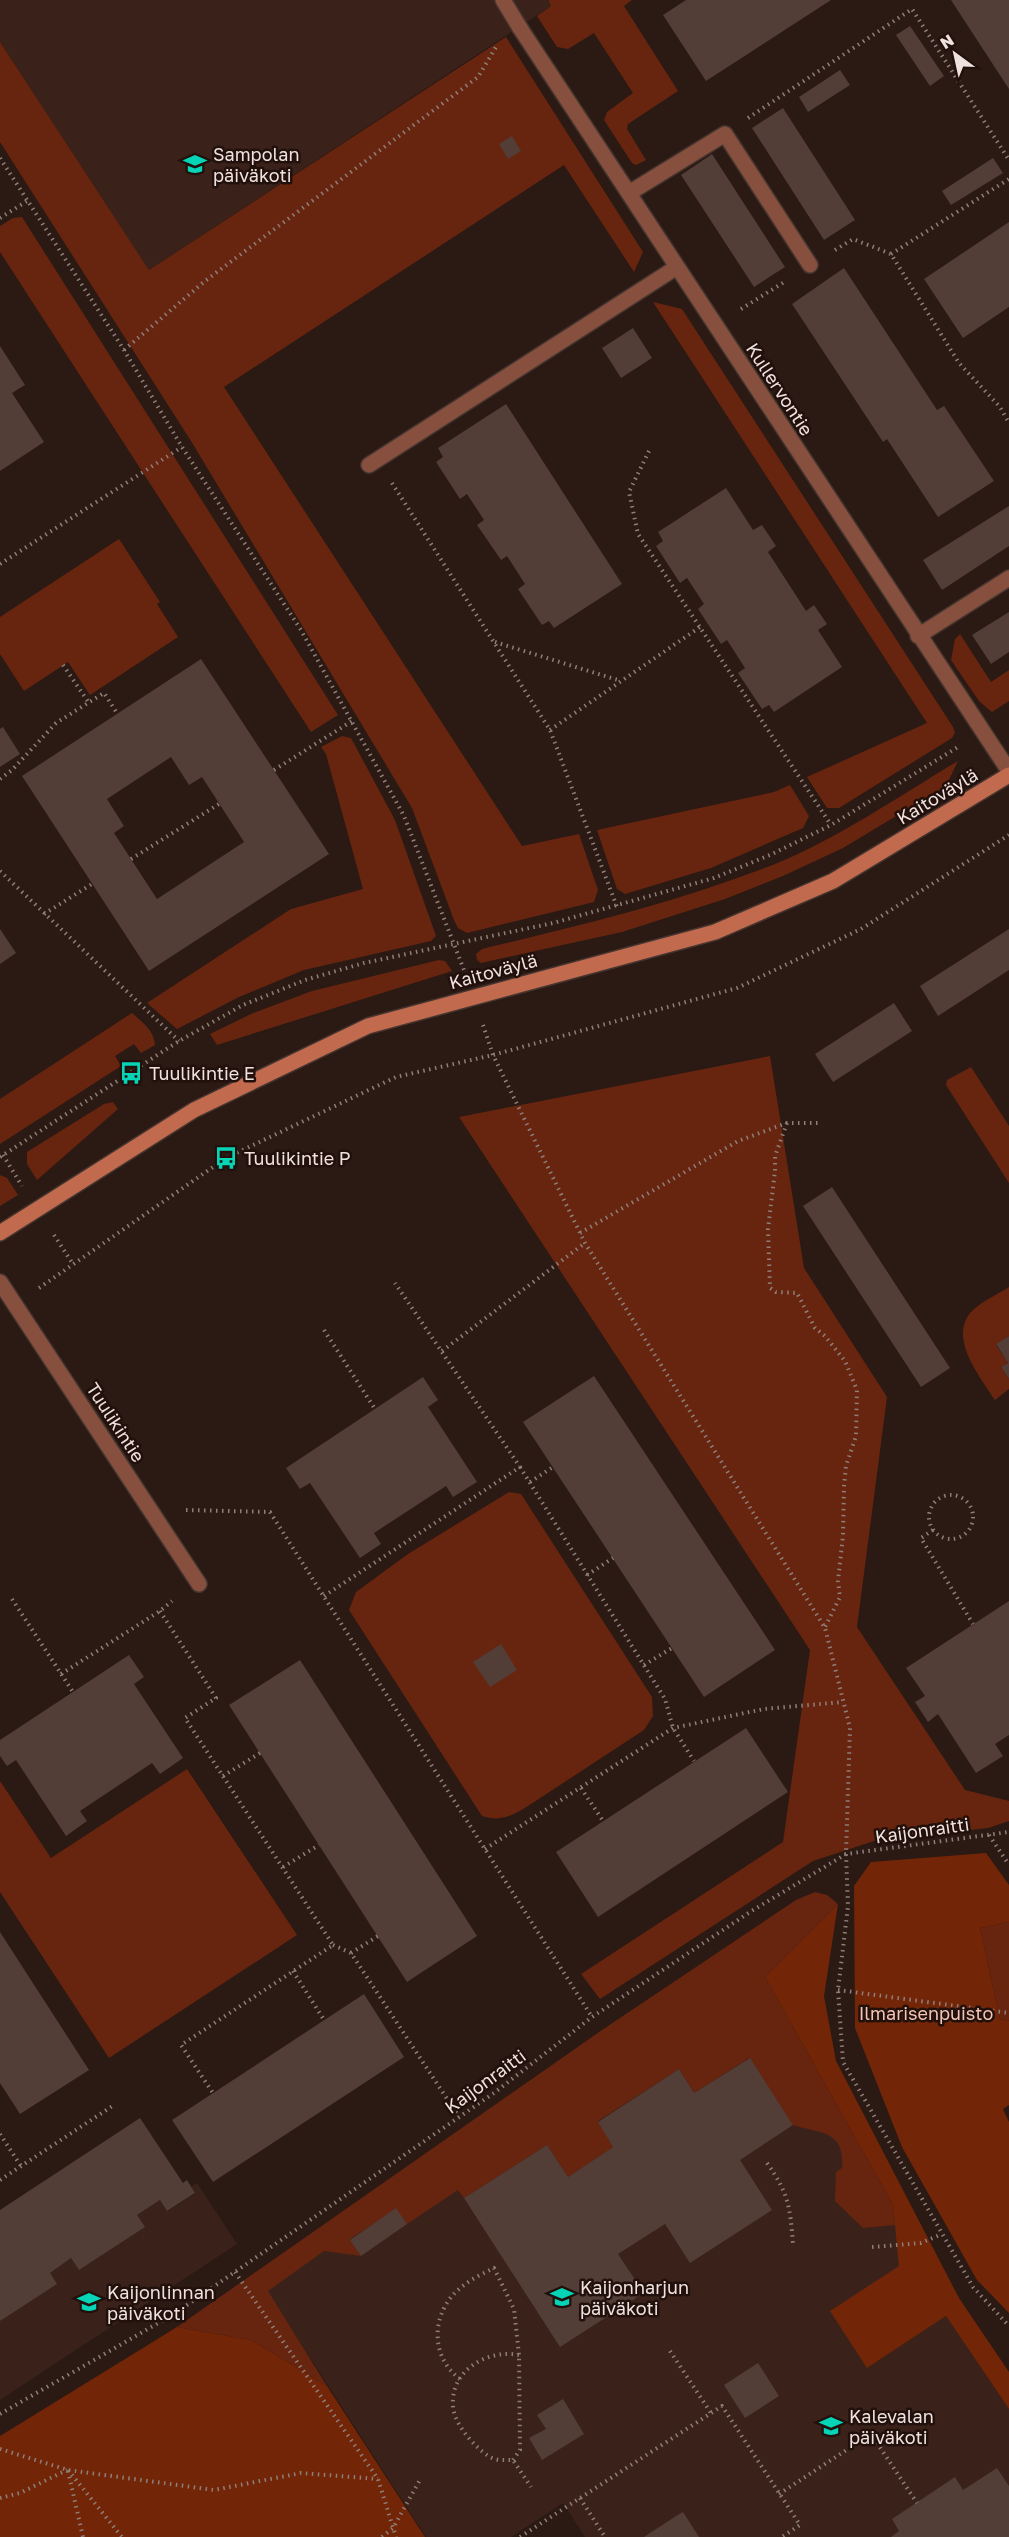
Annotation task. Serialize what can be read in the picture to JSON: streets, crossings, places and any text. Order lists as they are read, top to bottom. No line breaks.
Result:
{"streets":{"street":["Kullervontie","Kaitoväylä","Tuulikintie"],"path":["Kaijonraitti"]},"crossings":[["Kullervontie","Kaitoväylä"]],"parks":["Ilmarisenpuisto"],"places":{"school or university":["Sampolan päiväkoti","Kaijonharjun päiväkoti","Kaijonlinnan päiväkoti","Kalevalan päiväkoti"],"bus stop":["Tuulikintie E","Tuulikintie P"]},"north":"top left"}
